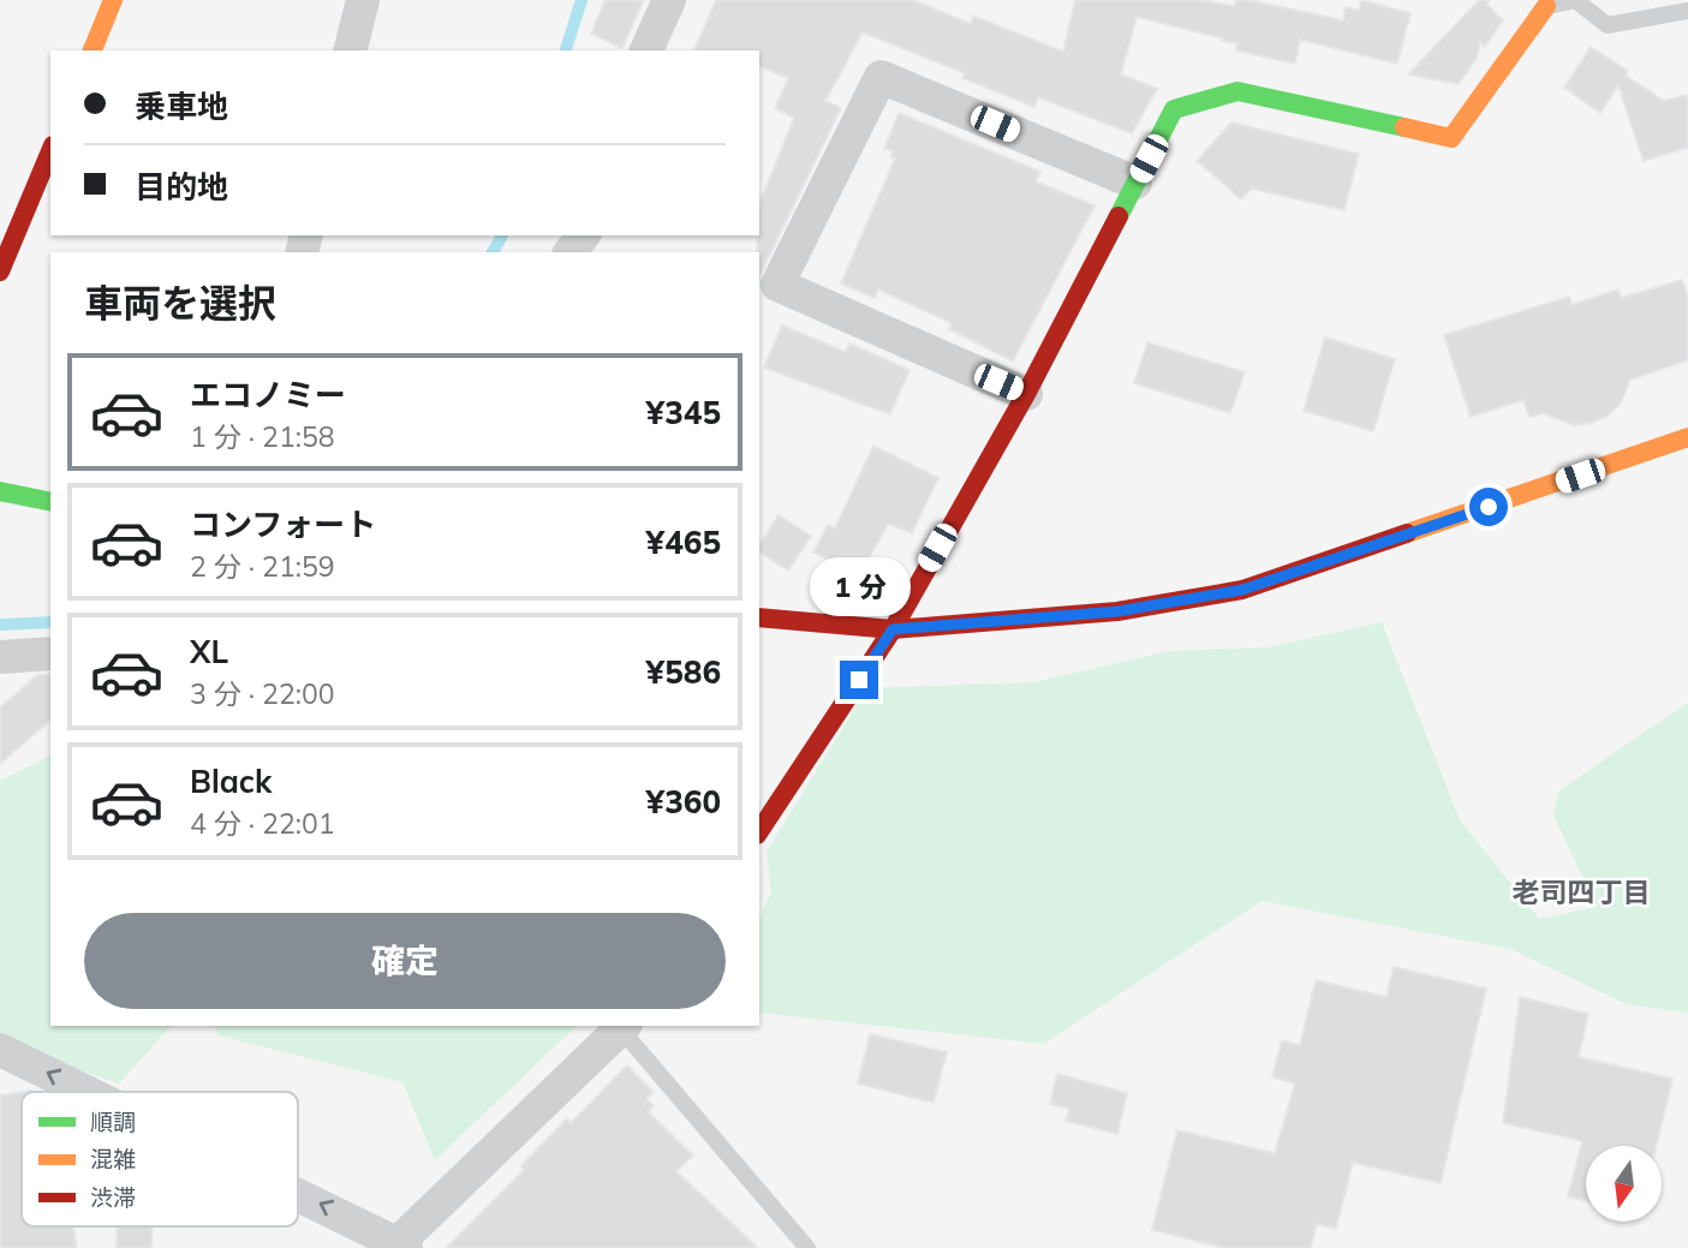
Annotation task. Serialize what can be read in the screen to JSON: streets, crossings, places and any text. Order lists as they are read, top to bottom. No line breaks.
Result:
{"districts":["老司四丁目"],"legend":["順調","混雑","渋滞"],"north":"bottom","page":{"banner":["乗車地","目的地"],"heading":"車両を選択","list":[{"name":"エコノミー","note":"1 分 · 21:58","value":"¥345"},{"name":"コンフォート","note":"2 分 · 21:59","value":"¥465"},{"name":"XL","note":"3 分 · 22:00","value":"¥586"},{"name":"Black","note":"4 分 · 22:01","value":"¥360"}],"bubble":"1 分","buttons":"確定"}}
